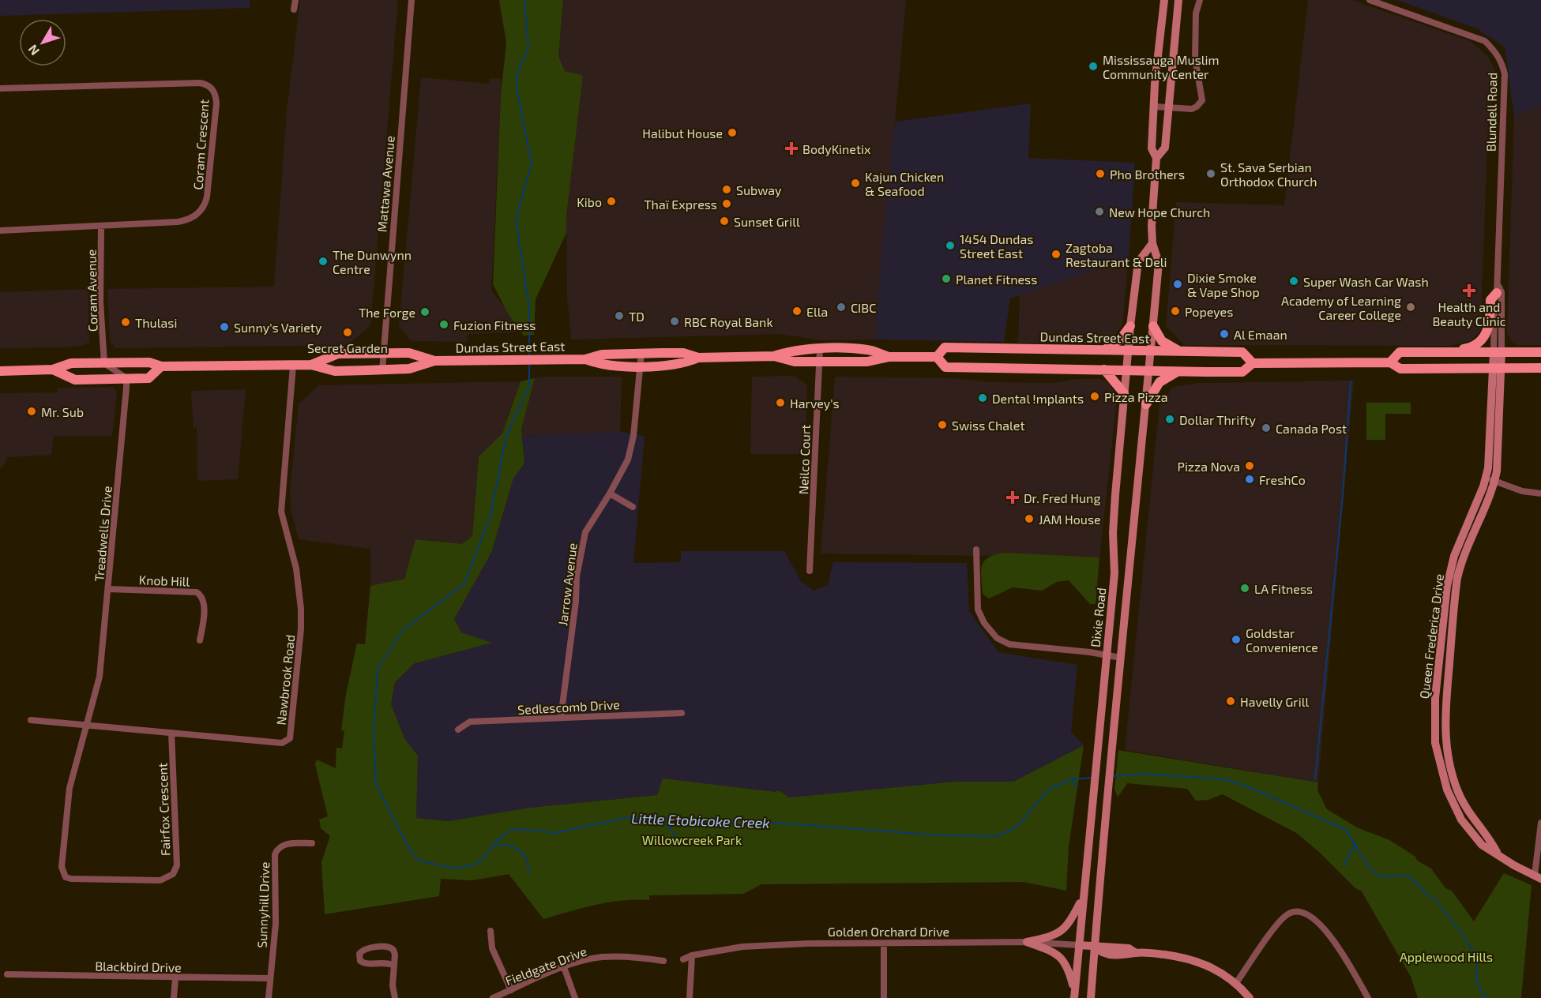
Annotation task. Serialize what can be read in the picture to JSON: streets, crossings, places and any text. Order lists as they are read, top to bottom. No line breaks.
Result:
{"streets":{"main road":["Dundas Street East","Dixie Road","Queen Frederica Drive","Golden Orchard Drive"],"street":["Blundell Road","Coram Crescent","Mattawa Avenue","Coram Avenue","Neilco Court","Treadwells Drive","Knob Hill","Jarrow Avenue","Nawbrook Road","Sedlescomb Drive","Fairfox Crescent","Sunnyhill Drive","Fieldgate Drive","Blackbird Drive"]},"crossings":[["Blundell Road","Dundas Street East"],["Blundell Road","Queen Frederica Drive"],["Coram Crescent","Coram Avenue"],["Mattawa Avenue","Dundas Street East"],["Coram Avenue","Dundas Street East"],["Dundas Street East","Neilco Court"],["Dundas Street East","Treadwells Drive"],["Dundas Street East","Jarrow Avenue"],["Dundas Street East","Dixie Road"],["Dundas Street East","Queen Frederica Drive"],["Dundas Street East","Nawbrook Road"],["Treadwells Drive","Knob Hill"],["Treadwells Drive","Nawbrook Road"],["Treadwells Drive","Fairfox Crescent"],["Jarrow Avenue","Sedlescomb Drive"],["Dixie Road","Golden Orchard Drive"],["Nawbrook Road","Fairfox Crescent"],["Sunnyhill Drive","Blackbird Drive"]],"water":["Little Etobicoke Creek"],"parks":["Willowcreek Park","Applewood Hills"],"places":{"other":["Mississauga Muslim Community Center","Halibut House","Pho Brothers","St. Sava Serbian Orthodox Church","Kajun Chicken & Seafood","Subway","Kibo","Thaï Express","New Hope Church","Sunset Grill","1454 Dundas Street East","Zagtoba Restaurant & Deli","The Dunwynn Centre","Planet Fitness","Super Wash Car Wash","Dixie Smoke & Vape Shop","CIBC","Academy of Learning Career College","Ella","Popeyes","The Forge","TD","RBC Royal Bank","Thulasi","Fuzion Fitness","Sunny's Variety","Secret Garden","Al Emaan","Pizza Pizza","Dental !mplants","Harvey's","Mr. Sub","Dollar Thrifty","Swiss Chalet","Canada Post","Pizza Nova","FreshCo","JAM House","LA Fitness","Goldstar Convenience","Havelly Grill"],"health":["BodyKinetix","Health and Beauty Clinic","Dr. Fred Hung"]},"north":"bottom left"}
